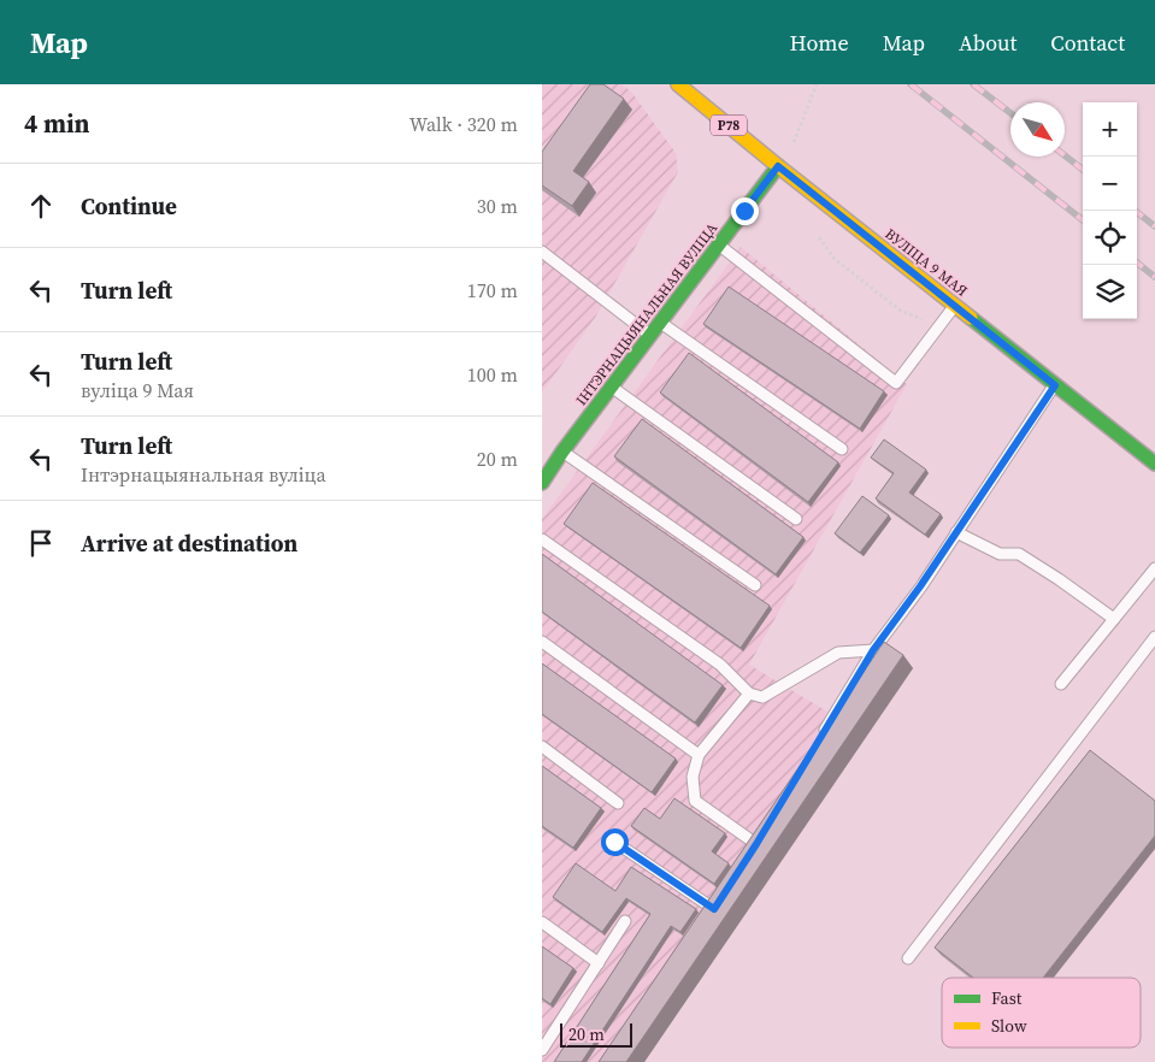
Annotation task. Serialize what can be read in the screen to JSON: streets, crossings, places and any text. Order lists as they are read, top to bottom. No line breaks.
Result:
{"streets":{"main road":["Р78","ВУЛІЦА 9 МАЯ","ІНТЭРНАЦЫЯНАЛЬНАЯ ВУЛІЦА"]},"crossings":[["ВУЛІЦА 9 МАЯ","ІНТЭРНАЦЫЯНАЛЬНАЯ ВУЛІЦА"]],"legend":["Fast","Slow"],"scale_bar":"20 m","north":"bottom right","page":{"header":"Map","nav":["Home","Map","About","Contact"],"heading":["4 min","Walk · 320 m"],"map_buttons":["+","−"],"list":[["Continue","30 m"],["Turn left","170 m"],["Turn left","вуліца 9 Мая","100 m"],["Turn left","Інтэрнацыянальная вуліца","20 m"],"Arrive at destination"],"scale":"20 m"}}
